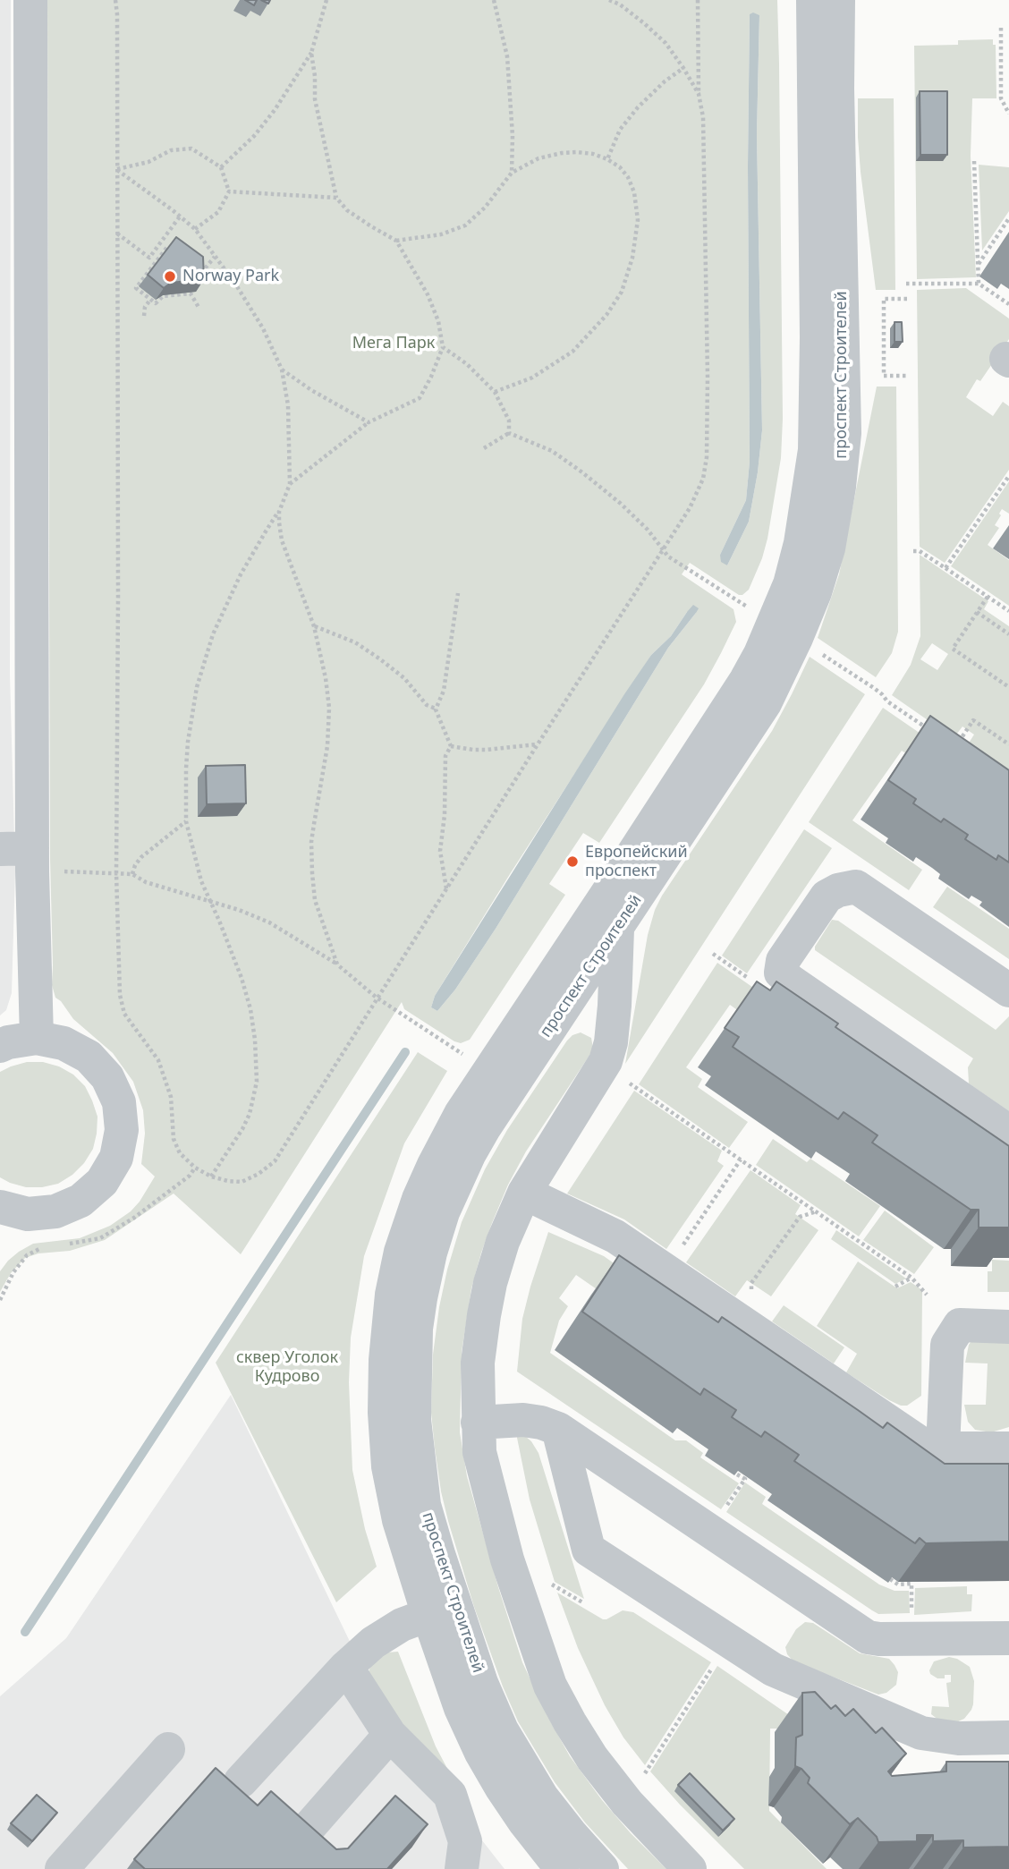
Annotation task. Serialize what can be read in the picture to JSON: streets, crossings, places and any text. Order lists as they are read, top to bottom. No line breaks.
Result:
{"streets":{"street":["проспект Строителей"]},"parks":["Мега Парк","сквер Уголок Кудрово"],"places":["Norway Park","Европейский проспект"]}
